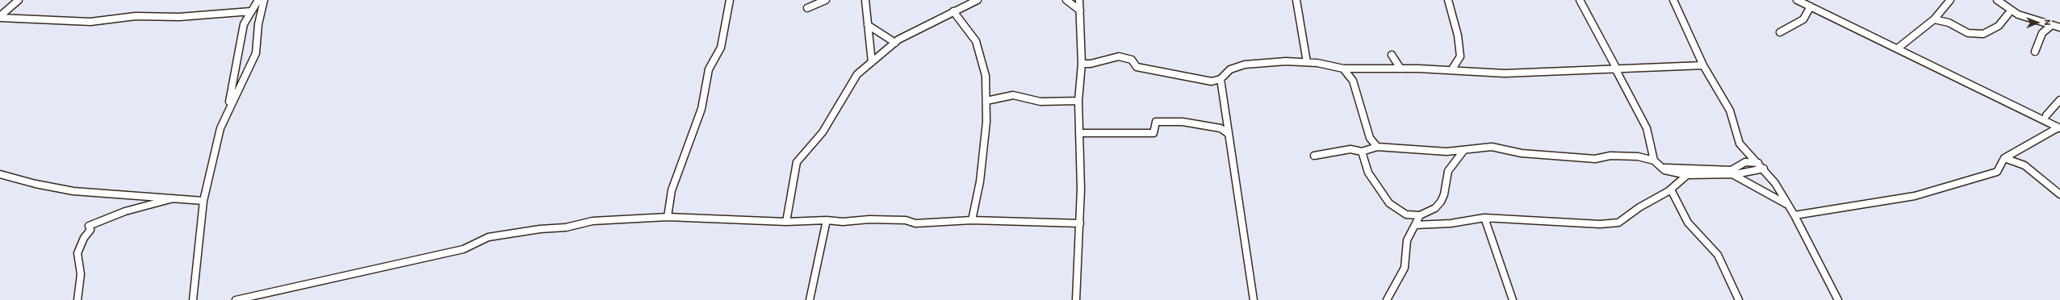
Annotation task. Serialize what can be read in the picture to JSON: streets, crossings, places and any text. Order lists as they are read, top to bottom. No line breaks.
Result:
{"north":"right"}
